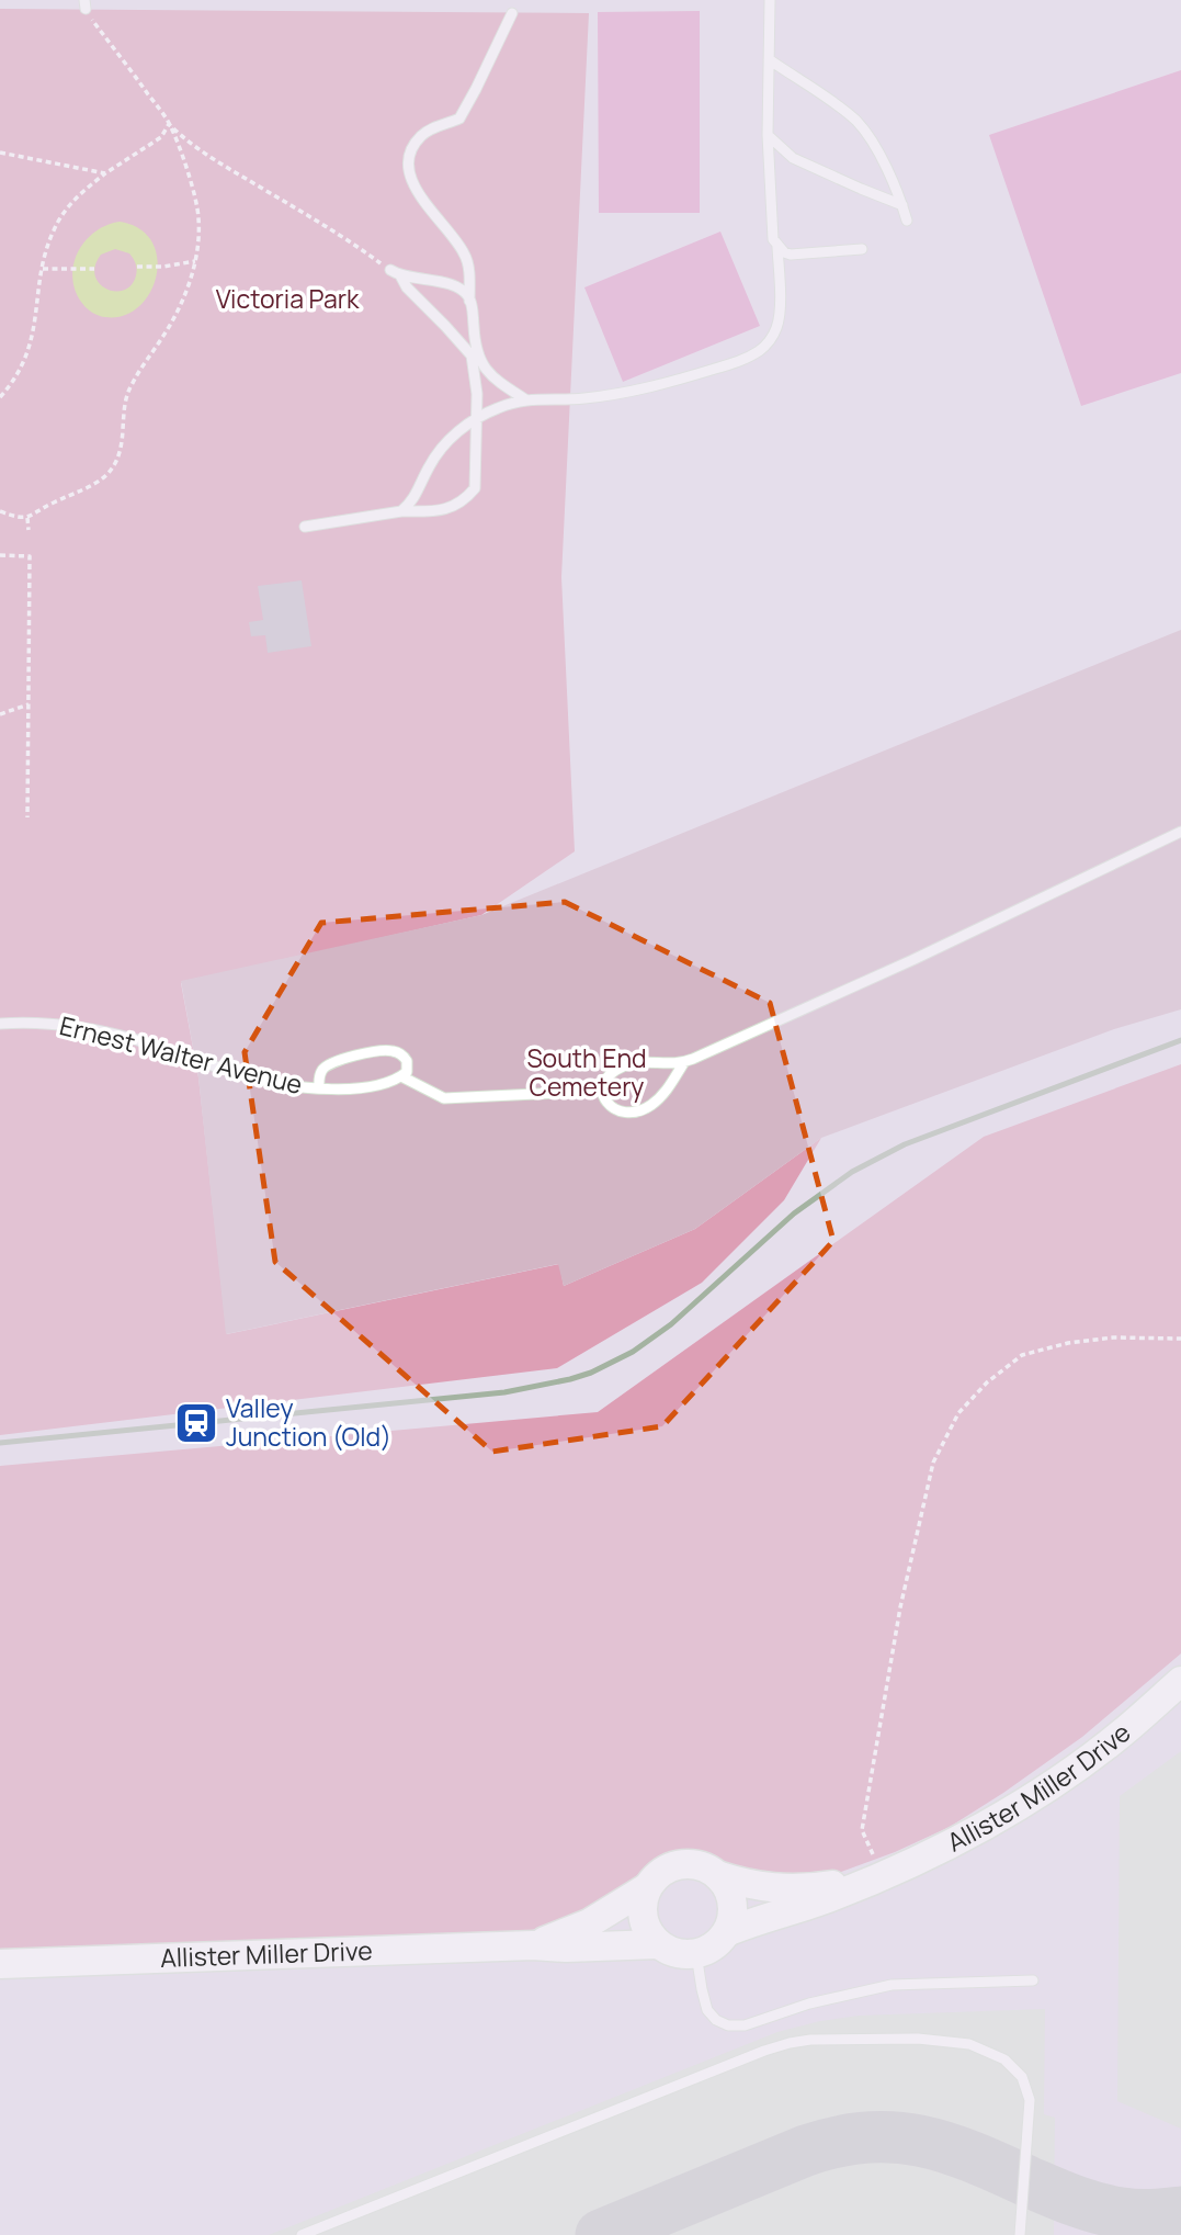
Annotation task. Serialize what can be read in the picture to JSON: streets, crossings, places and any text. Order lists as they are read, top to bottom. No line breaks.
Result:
{"streets":{"street":["Allister Miller Drive"],"lane":["Ernest Walter Avenue"]},"parks":["Victoria Park","South End Cemetery"],"places":{"station":["Valley Junction (Old)"]}}
